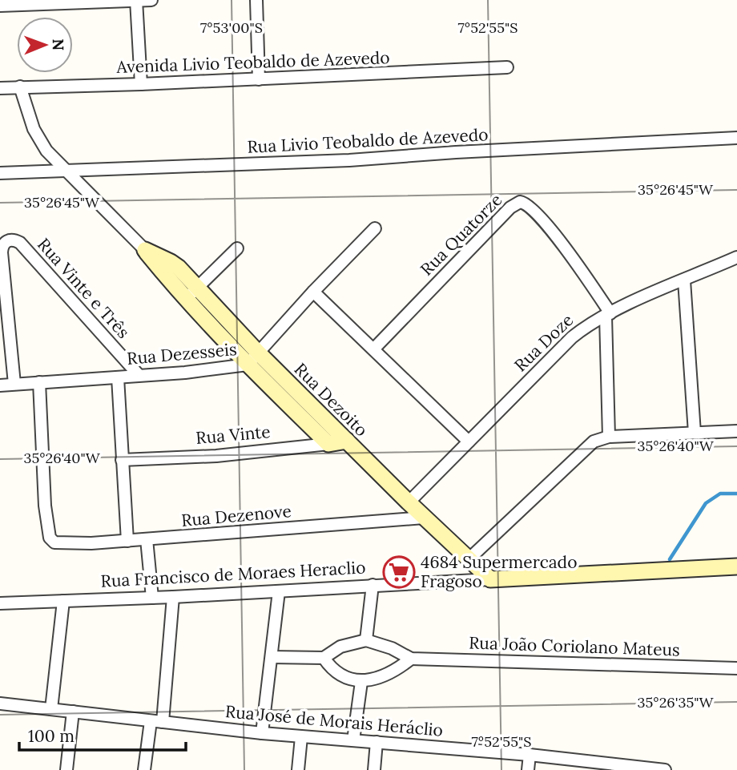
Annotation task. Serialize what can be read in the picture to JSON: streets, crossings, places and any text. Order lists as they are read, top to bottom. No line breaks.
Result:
{"streets":{"street":["Avenida Livio Teobaldo de Azevedo","Rua Livio Teobaldo de Azevedo","Rua Quatorze","Rua Vinte e Três","Rua Doze","Rua Dezesseis","Rua Dezoito","Rua Vinte","Rua Dezenove","Rua Francisco de Moraes Heraclio","Rua João Coriolano Mateus","Rua José de Morais Heráclio"]},"crossings":[["Avenida Livio Teobaldo de Azevedo","Rua Dezoito"],["Rua Livio Teobaldo de Azevedo","Rua Dezoito"],["Rua Quatorze","Rua Doze"],["Rua Vinte e Três","Rua Dezesseis"],["Rua Doze","Rua Dezoito"],["Rua Dezesseis","Rua Dezoito"],["Rua Dezesseis","Rua Dezenove"],["Rua Dezoito","Rua Vinte"],["Rua Dezoito","Rua Dezenove"],["Rua Dezoito","Rua Francisco de Moraes Heraclio"]],"places":{"supermarket":["4684 Supermercado Fragoso"]},"scale_bar":"100 m","north":"right","coordinates":["7°53'00\"S","7°52'55\"S","35°26'45\"W","35°26'40\"W","35°26'35\"W"]}
